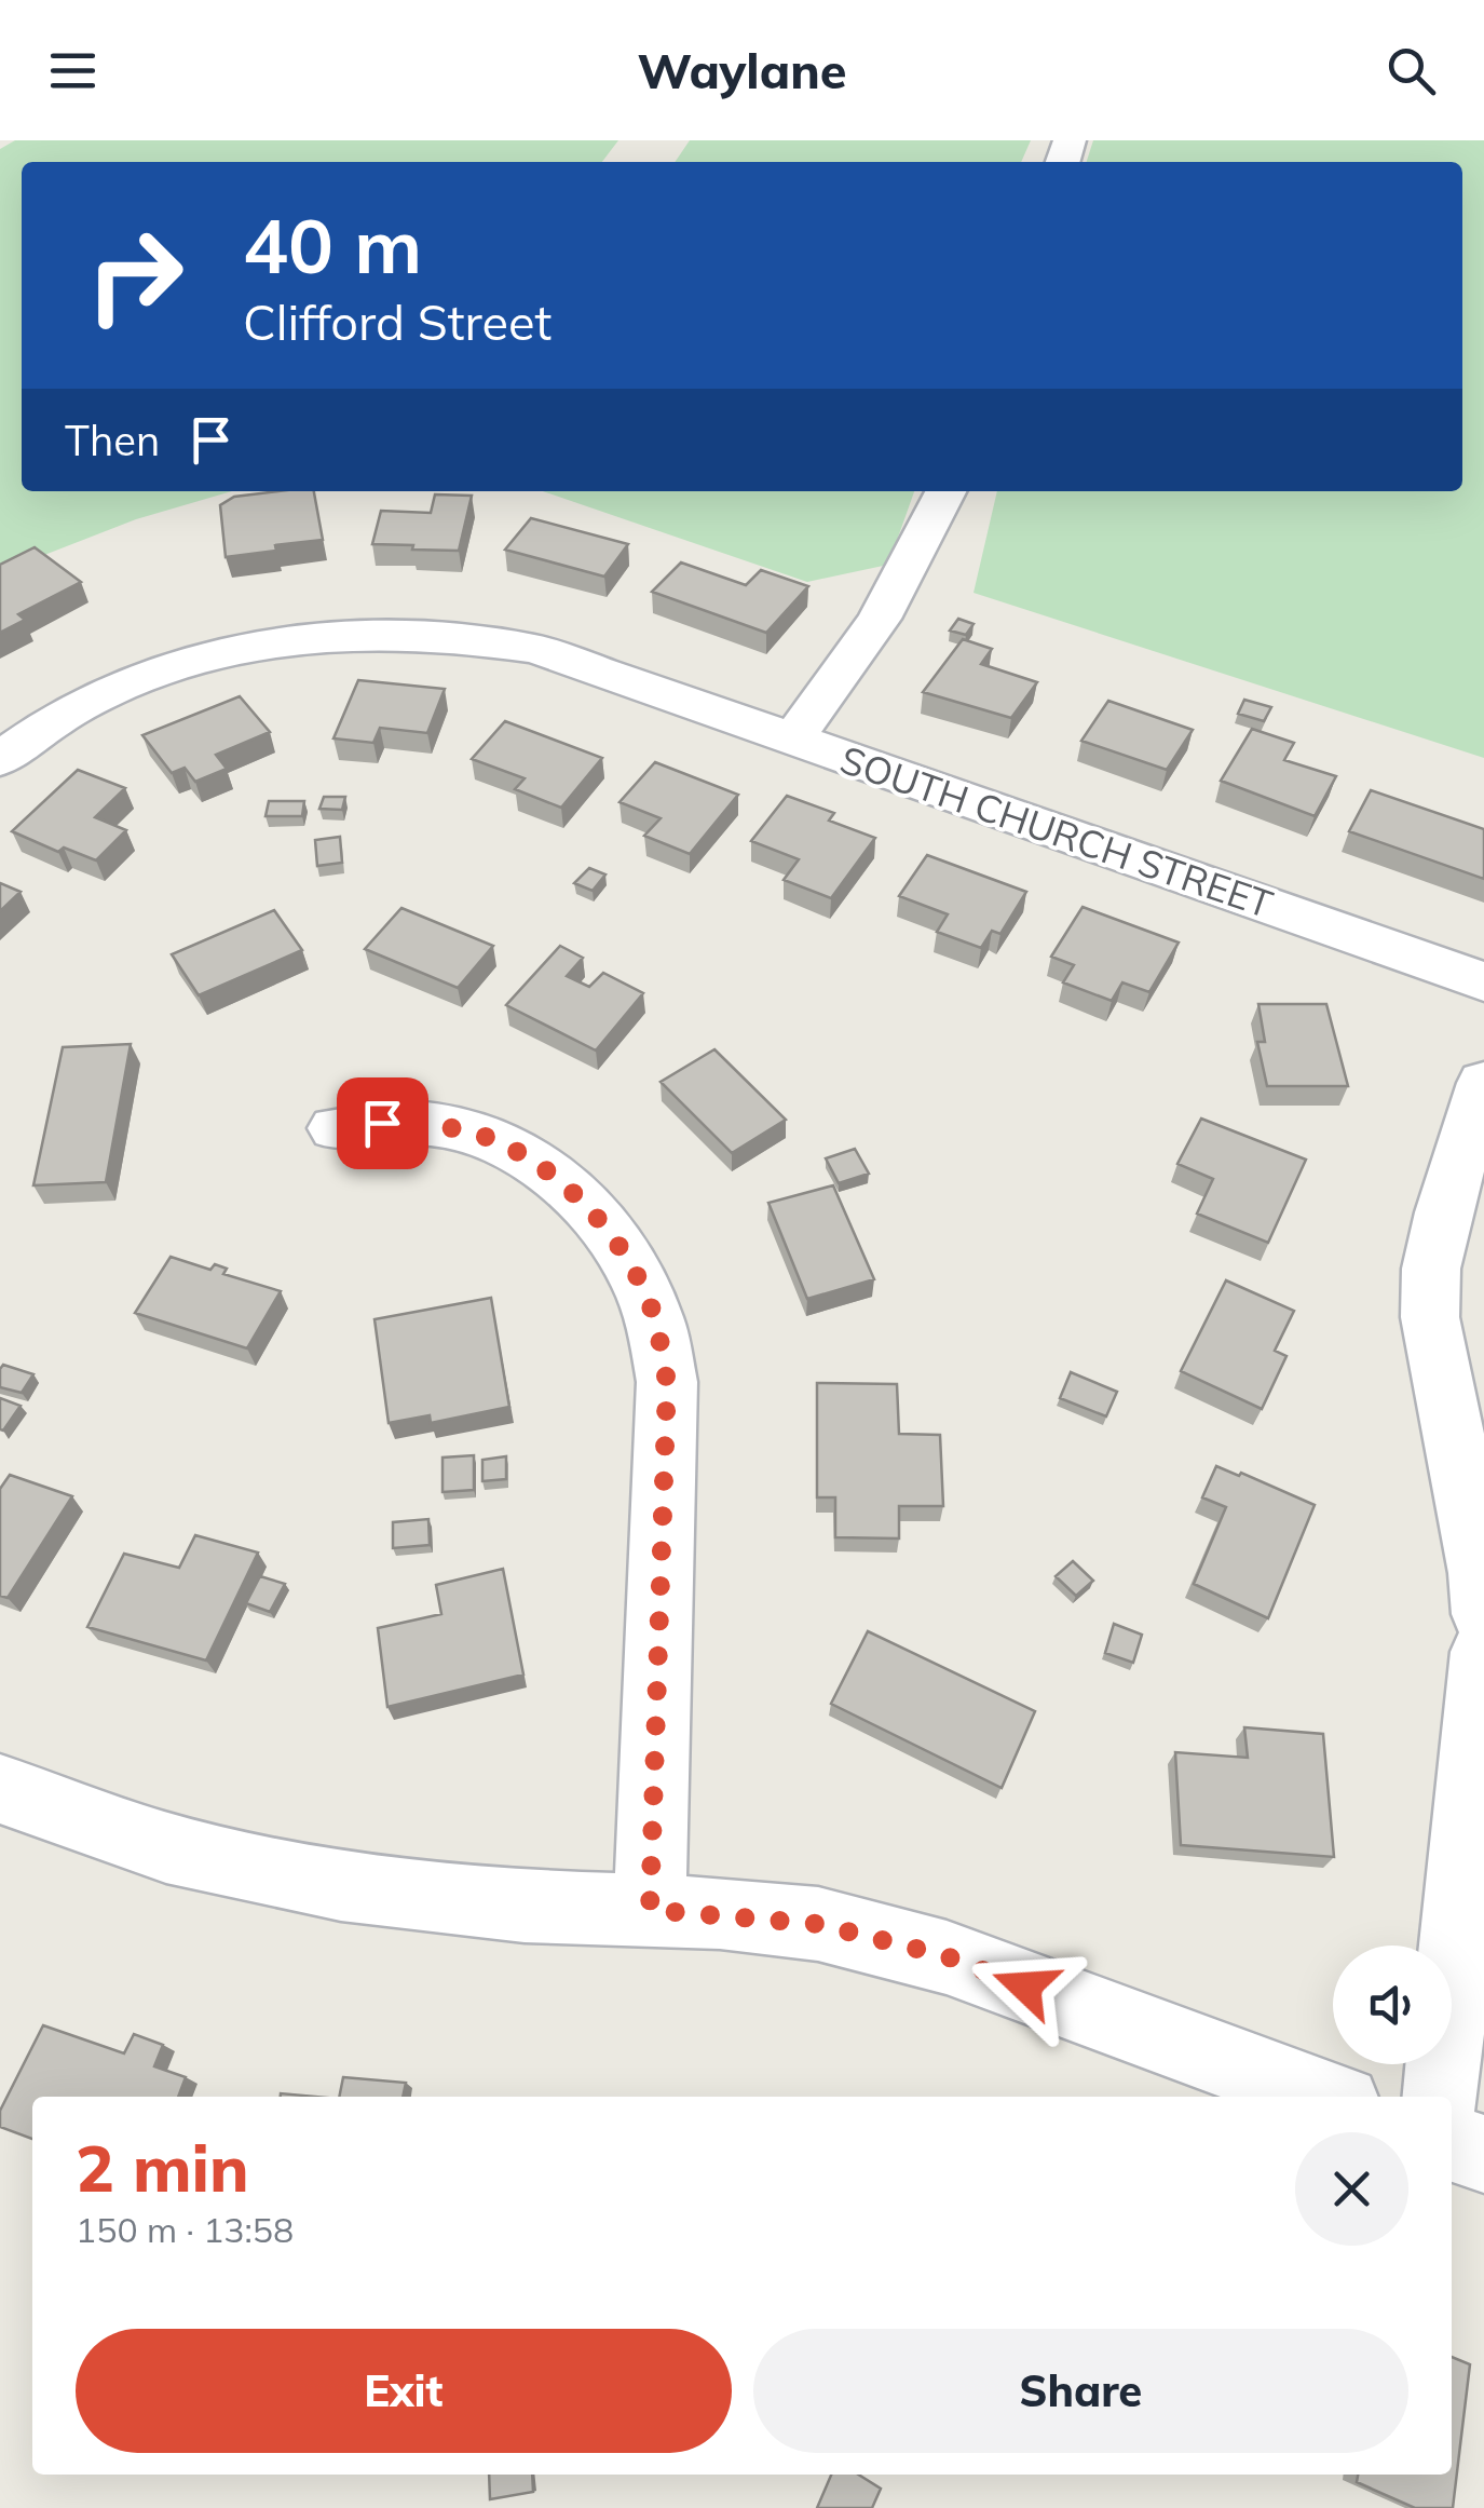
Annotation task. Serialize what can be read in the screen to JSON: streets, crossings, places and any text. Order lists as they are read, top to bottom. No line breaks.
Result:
{"streets":{"street":["SOUTH CHURCH STREET"]},"page":{"header":"Waylane","turn":["40 m","Clifford Street"],"then":"Then","heading":["2 min","150 m · 13:58"],"buttons":["Exit","Share"]}}
